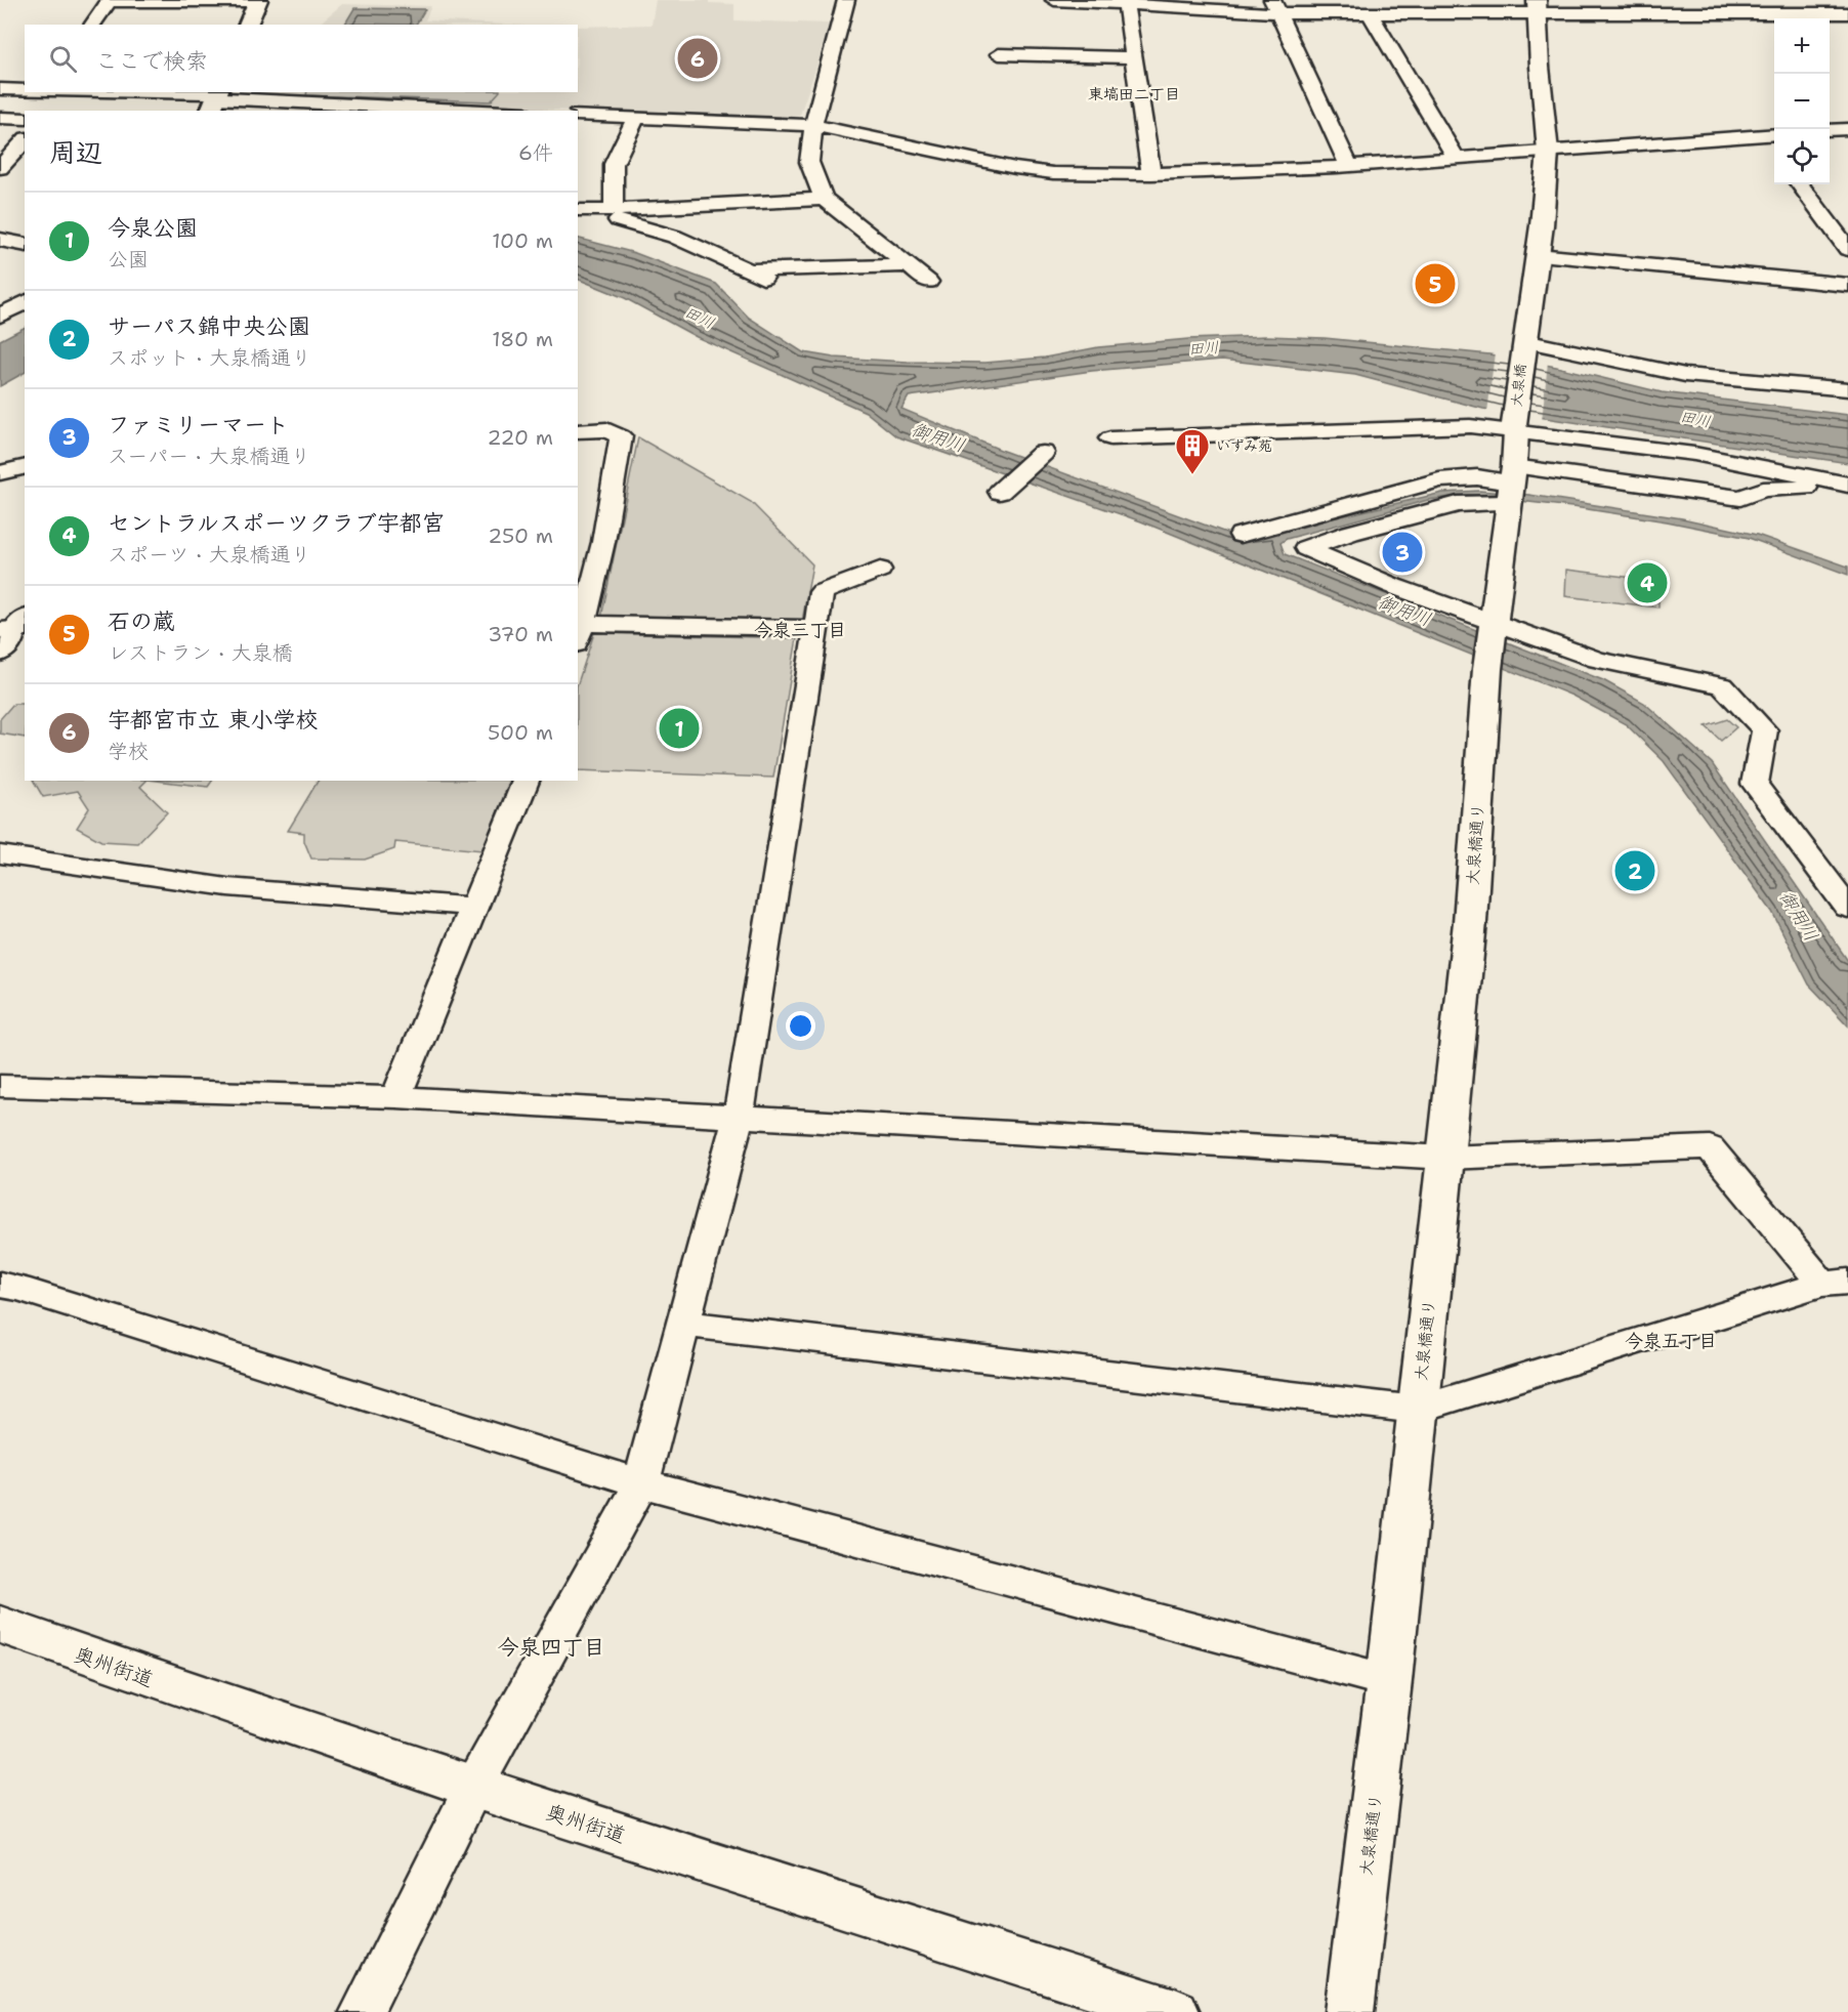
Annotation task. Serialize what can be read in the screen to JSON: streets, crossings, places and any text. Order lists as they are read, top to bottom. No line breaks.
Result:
{"streets":{"street":["大泉橋","大泉橋通り","奥州街道"]},"districts":["東塙田二丁目","今泉三丁目","今泉五丁目","今泉四丁目"],"water":["田川","御用川"],"places":{"building":["いずみ苑"]},"page":{"map_buttons":["+","−"],"search":"ここで検索","pins":["6","5","3","4","1","2"],"heading":["周辺","6件"],"list":[{"mark":"1","name":"今泉公園","note":"公園","value":"100 m"},{"mark":"2","name":"サーパス錦中央公園","note":"スポット · 大泉橋通り","value":"180 m"},{"mark":"3","name":"ファミリーマート","note":"スーパー · 大泉橋通り","value":"220 m"},{"mark":"4","name":"セントラルスポーツクラブ宇都宮","note":"スポーツ · 大泉橋通り","value":"250 m"},{"mark":"5","name":"石の蔵","note":"レストラン · 大泉橋","value":"370 m"},{"mark":"6","name":"宇都宮市立 東小学校","note":"学校","value":"500 m"}]}}
